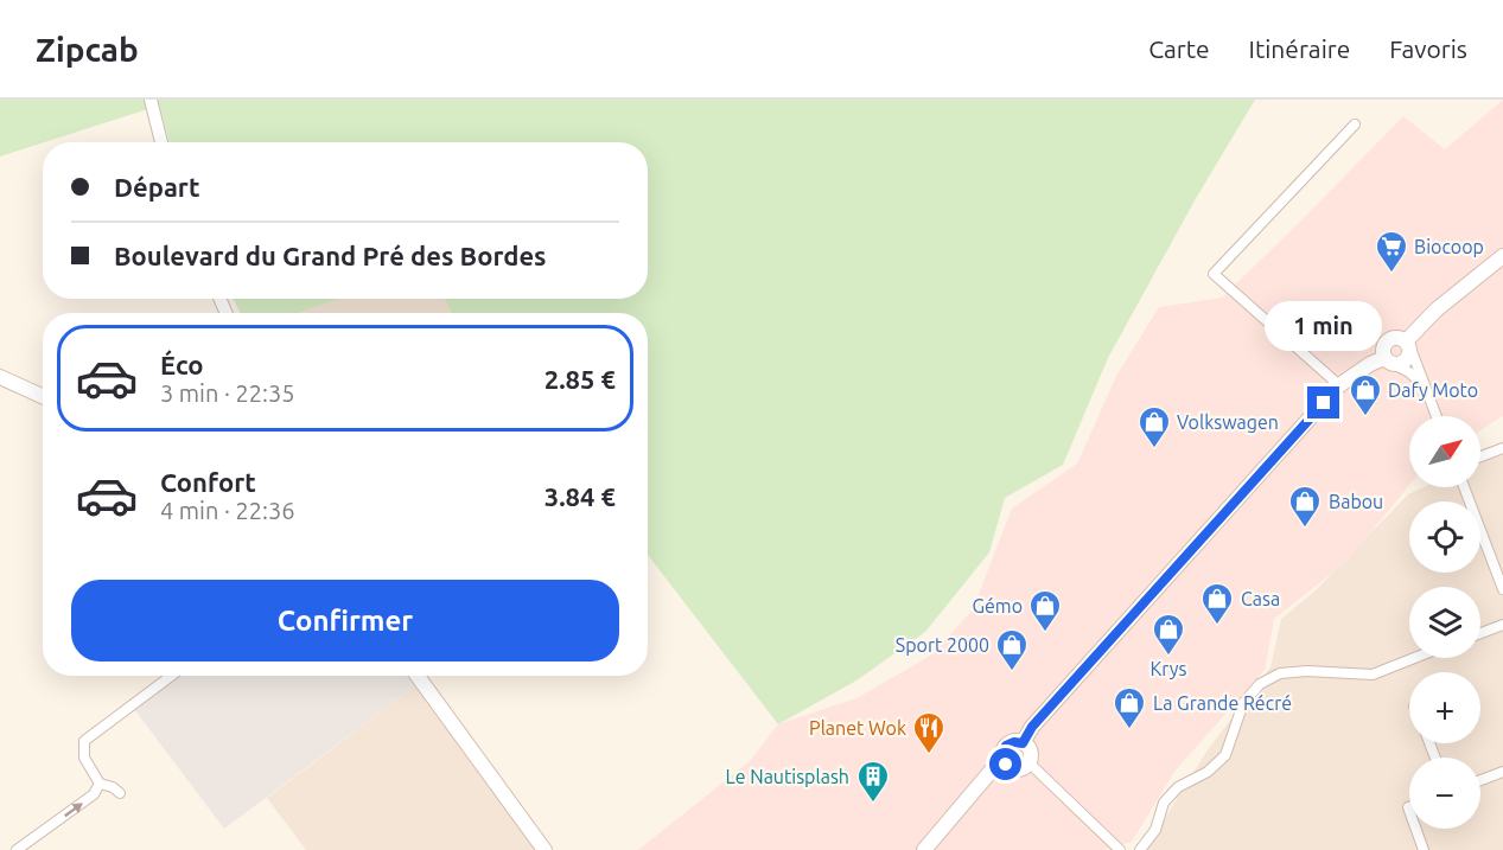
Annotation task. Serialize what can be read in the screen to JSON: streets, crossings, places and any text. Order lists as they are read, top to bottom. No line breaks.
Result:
{"places":{"supermarket":["Biocoop"],"shop":["Dafy Moto","Volkswagen","Babou","Casa","Gémo","Krys","Sport 2000","La Grande Récré"],"restaurant":["Planet Wok"],"building":["Le Nautisplash"]},"north":"top right","page":{"header":"Zipcab","nav":["Carte","Itinéraire","Favoris"],"banner":["Départ","Boulevard du Grand Pré des Bordes"],"bubble":"1 min","list":[{"name":"Éco","note":"3 min · 22:35","value":"2.85 €"},{"name":"Confort","note":"4 min · 22:36","value":"3.84 €"}],"map_buttons":["+","−"],"buttons":"Confirmer"}}
